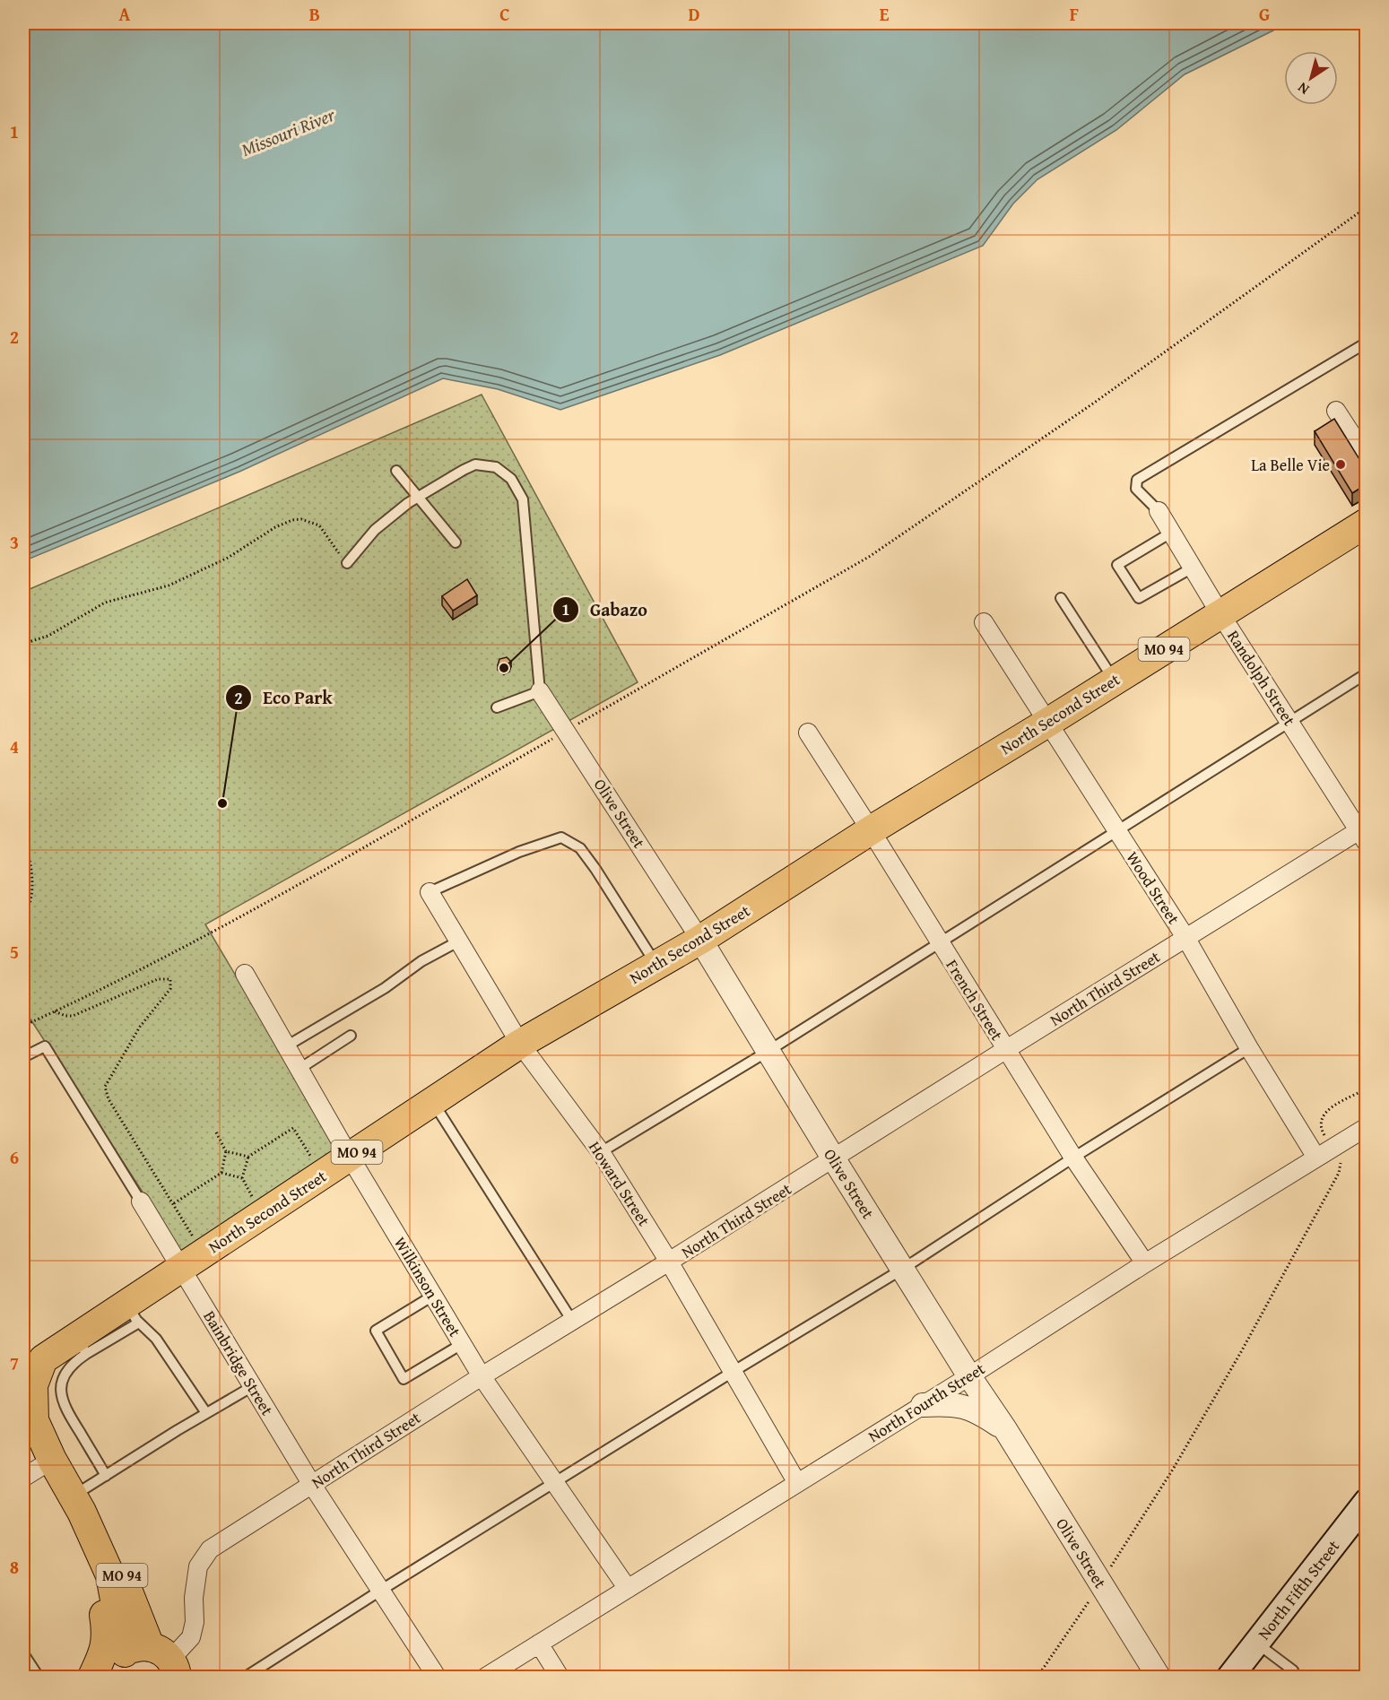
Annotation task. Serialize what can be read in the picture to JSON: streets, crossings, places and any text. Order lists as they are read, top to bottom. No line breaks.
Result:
{"streets":{"main road":["MO 94","North Second Street","North Third Street","North Fifth Street"],"street":["Randolph Street","Olive Street","Wood Street","French Street","Howard Street","Wilkinson Street","Bainbridge Street","North Fourth Street"]},"crossings":[["MO 94","North Second Street"],["Randolph Street","North Second Street"],["Randolph Street","North Third Street"],["North Second Street","Olive Street"],["North Second Street","Wood Street"],["North Second Street","French Street"],["North Second Street","Howard Street"],["North Second Street","Wilkinson Street"],["North Second Street","Bainbridge Street"],["Olive Street","North Third Street"],["Olive Street","North Fourth Street"],["Wood Street","North Third Street"],["Wood Street","North Fourth Street"],["North Third Street","French Street"],["North Third Street","Howard Street"],["North Third Street","Wilkinson Street"],["North Third Street","Bainbridge Street"],["French Street","North Fourth Street"],["Howard Street","North Fourth Street"],["Wilkinson Street","North Fourth Street"]],"water":["Missouri River"],"places":["La Belle Vie","Gabazo","Eco Park"],"north":"bottom left","grid":{"columns":["A","B","C","D","E","F","G"],"rows":["1","2","3","4","5","6","7","8"]}}
